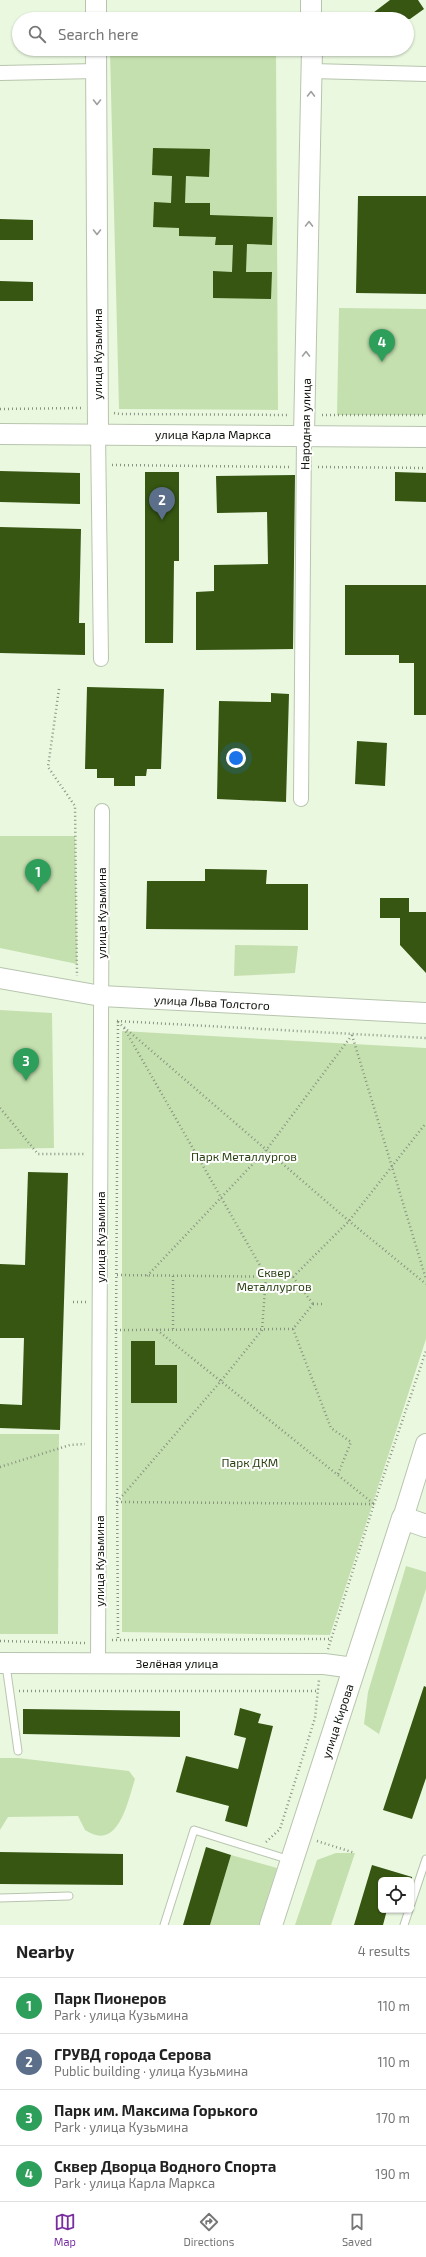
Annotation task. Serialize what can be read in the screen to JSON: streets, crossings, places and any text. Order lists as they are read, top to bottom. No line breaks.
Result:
{"streets":{"main road":["улица Кирова"],"street":["улица Кузьмина","Народная улица","улица Карла Маркса","улица Льва Толстого","Зелёная улица"]},"crossings":[["улица Кузьмина","улица Карла Маркса"],["улица Кузьмина","улица Льва Толстого"],["улица Кузьмина","Зелёная улица"],["Народная улица","улица Карла Маркса"],["Зелёная улица","улица Кирова"]],"one_way":["Народная улица"],"parks":["Парк Металлургов","Сквер Металлургов","Парк ДКМ"],"page":{"search":"Search here","pins":["4","2","1","3"],"heading":["Nearby","4 results"],"list":[{"mark":"1","name":"Парк Пионеров","note":"Park · улица Кузьмина","value":"110 m"},{"mark":"2","name":"ГРУВД города Серова","note":"Public building · улица Кузьмина","value":"110 m"},{"mark":"3","name":"Парк им. Максима Горького","note":"Park · улица Кузьмина","value":"170 m"},{"mark":"4","name":"Сквер Дворца Водного Спорта","note":"Park · улица Карла Маркса","value":"190 m"}],"nav":["Map","Directions","Saved"]}}
